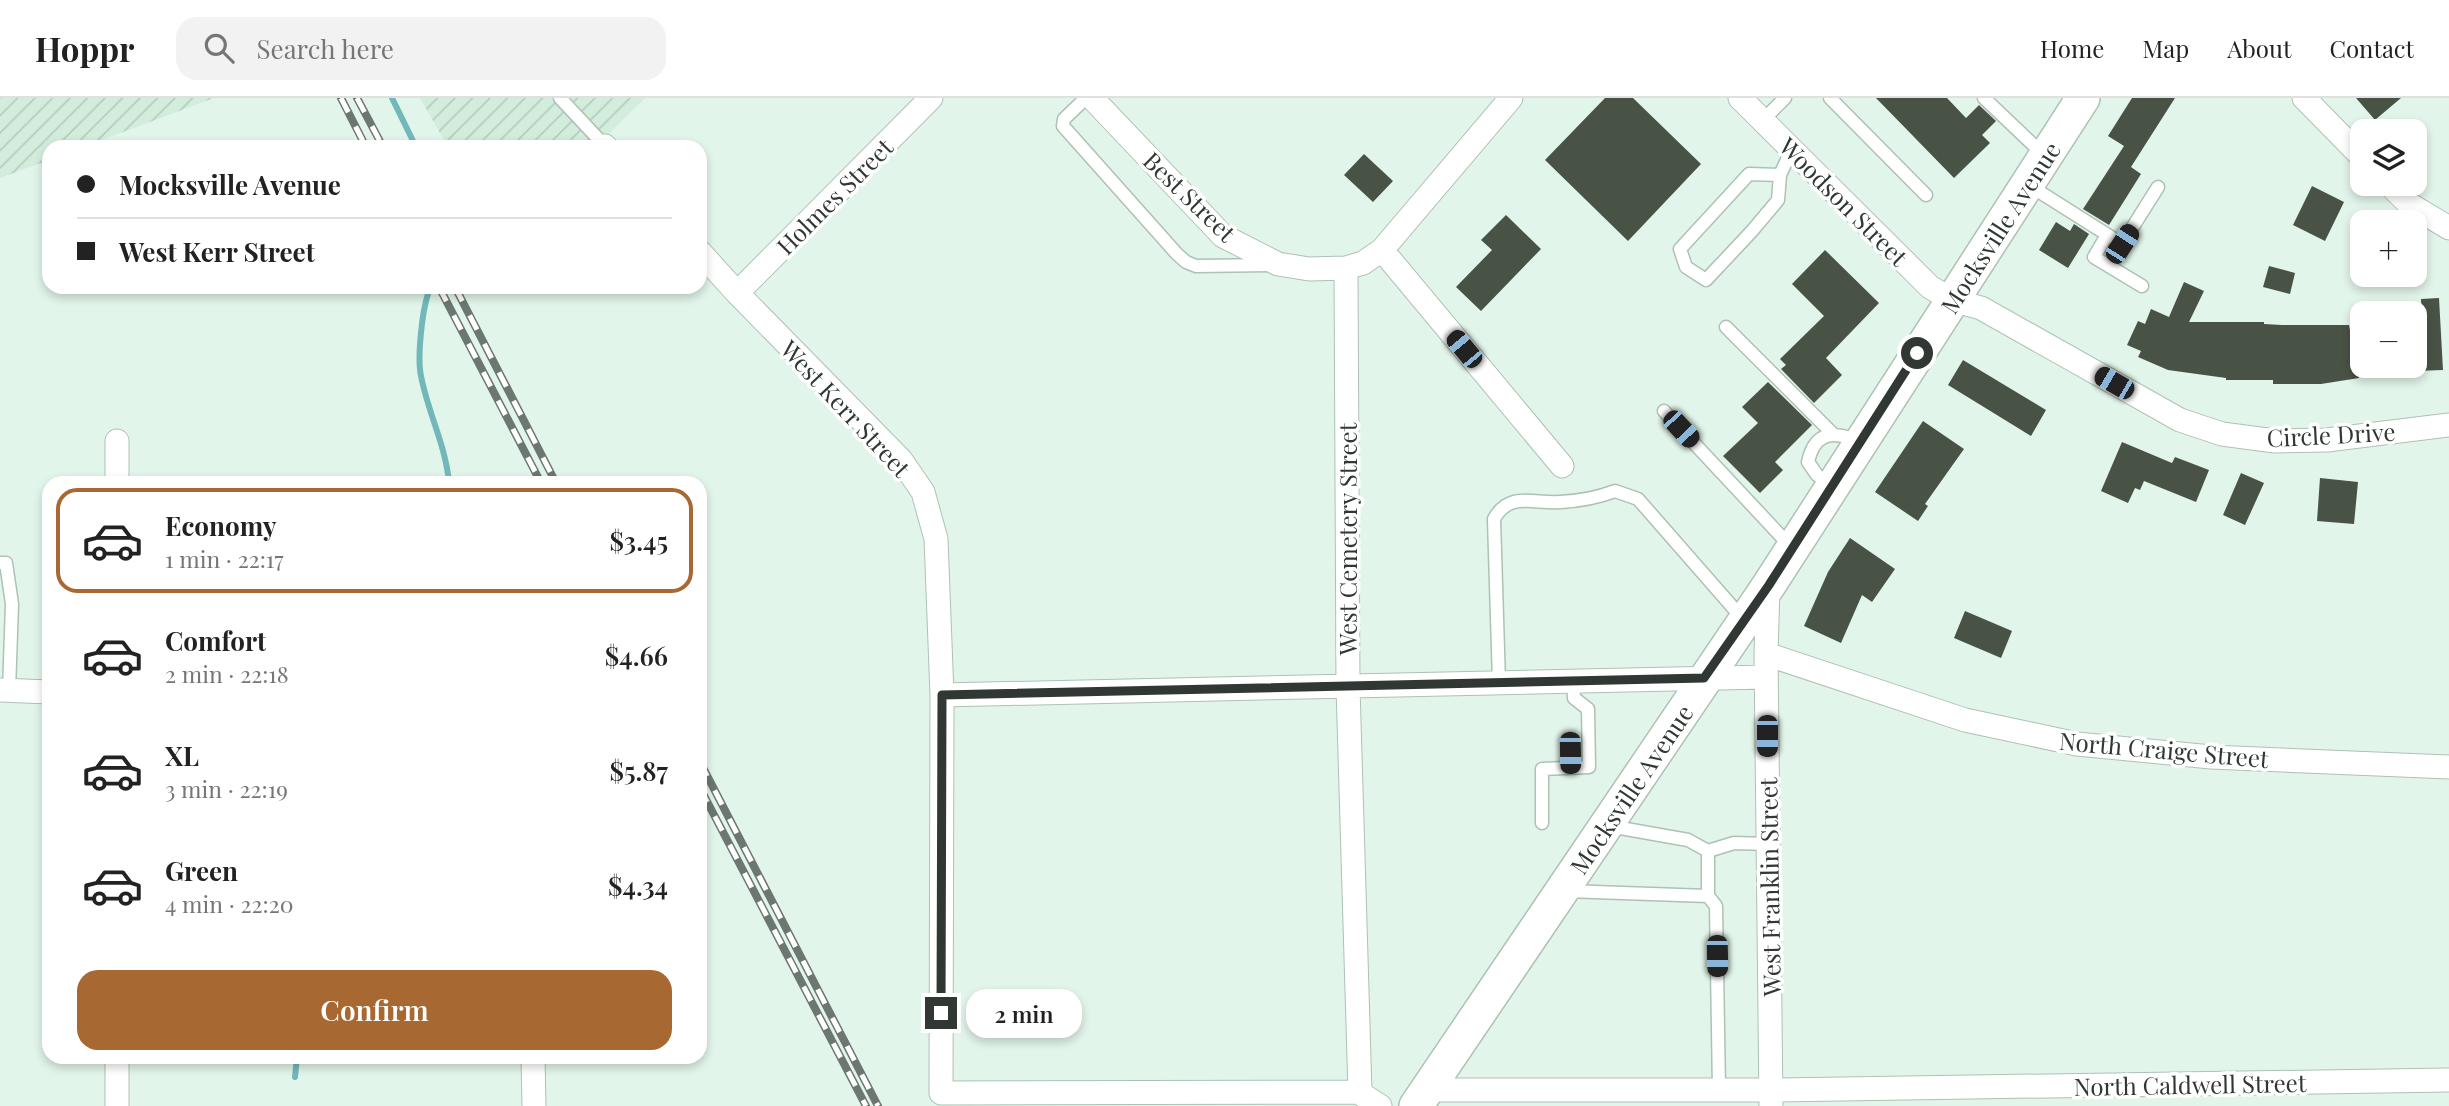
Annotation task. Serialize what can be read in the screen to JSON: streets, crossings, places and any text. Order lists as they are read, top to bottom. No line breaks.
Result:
{"streets":{"street":["Holmes Street","Best Street","Woodson Street","Mocksville Avenue","West Kerr Street","Circle Drive","West Cemetery Street","North Craige Street","West Franklin Street","North Caldwell Street"]},"crossings":[["Holmes Street","West Kerr Street"],["Best Street","West Cemetery Street"],["Woodson Street","Mocksville Avenue"],["Woodson Street","Circle Drive"],["Mocksville Avenue","Circle Drive"],["Mocksville Avenue","West Franklin Street"],["Mocksville Avenue","North Caldwell Street"],["West Kerr Street","West Cemetery Street"],["North Craige Street","West Franklin Street"],["West Franklin Street","North Caldwell Street"]],"page":{"header":"Hoppr","search":"Search here","nav":["Home","Map","About","Contact"],"map_buttons":["+","−"],"banner":["Mocksville Avenue","West Kerr Street"],"list":[{"name":"Economy","note":"1 min · 22:17","value":"$3.45"},{"name":"Comfort","note":"2 min · 22:18","value":"$4.66"},{"name":"XL","note":"3 min · 22:19","value":"$5.87"},{"name":"Green","note":"4 min · 22:20","value":"$4.34"}],"buttons":"Confirm","bubble":"2 min"}}
